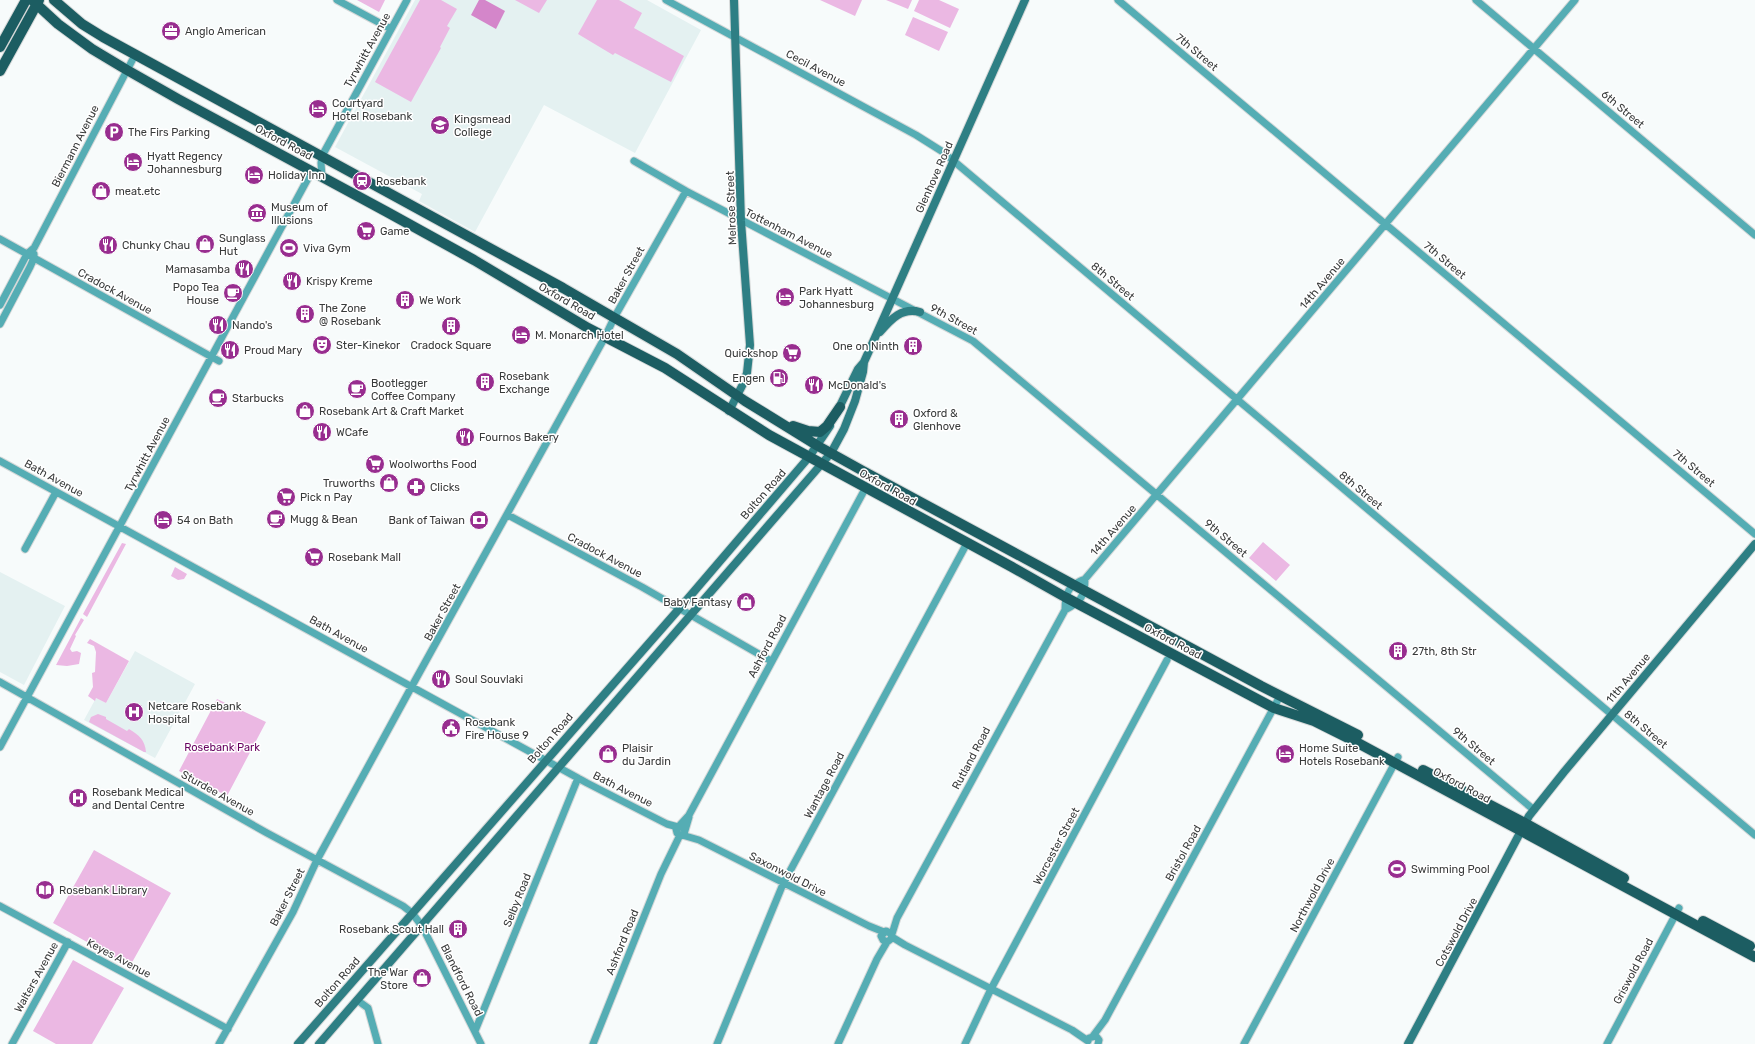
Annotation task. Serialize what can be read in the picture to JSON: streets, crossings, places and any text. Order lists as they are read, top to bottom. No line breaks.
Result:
{"streets":{"main road":["Oxford Road","Glenhove Road","Melrose Street","Bolton Road","11th Avenue","Cotswold Drive"],"street":["Tyrwhitt Avenue","7th Street","Cecil Avenue","6th Street","Biermann Avenue","Tottenham Avenue","Baker Street","8th Street","14th Avenue","Cradock Avenue","9th Street","Bath Avenue","Ashford Road","Rutland Road","Wantage Road","Sturdee Avenue","Worcester Street","Bristol Road","Saxonwold Drive","Northwold Drive","Selby Road","Keyes Avenue","Griswold Road","Walters Avenue","Blandford Road"]},"crossings":[["Tyrwhitt Avenue","Oxford Road"],["Tyrwhitt Avenue","Cradock Avenue"],["Tyrwhitt Avenue","Bath Avenue"],["Tyrwhitt Avenue","Sturdee Avenue"],["7th Street","14th Avenue"],["Cecil Avenue","Glenhove Road"],["Cecil Avenue","Melrose Street"],["Cecil Avenue","8th Street"],["6th Street","14th Avenue"],["Oxford Road","Biermann Avenue"],["Oxford Road","Glenhove Road"],["Oxford Road","Melrose Street"],["Oxford Road","Baker Street"],["Oxford Road","Bolton Road"],["Oxford Road","Ashford Road"],["Oxford Road","11th Avenue"],["Oxford Road","Wantage Road"],["Oxford Road","Worcester Street"],["Oxford Road","Bristol Road"],["Oxford Road","Northwold Drive"],["Oxford Road","Cotswold Drive"],["Oxford Road","Griswold Road"],["Biermann Avenue","Cradock Avenue"],["Glenhove Road","Tottenham Avenue"],["Glenhove Road","8th Street"],["Glenhove Road","9th Street"],["Glenhove Road","Bolton Road"],["Melrose Street","Tottenham Avenue"],["Tottenham Avenue","Baker Street"],["Tottenham Avenue","9th Street"],["Baker Street","Cradock Avenue"],["Baker Street","Bath Avenue"],["Baker Street","Sturdee Avenue"],["Baker Street","Keyes Avenue"],["8th Street","14th Avenue"],["8th Street","11th Avenue"],["14th Avenue","9th Street"],["Cradock Avenue","Bolton Road"],["Cradock Avenue","Ashford Road"],["9th Street","11th Avenue"],["Bath Avenue","Bolton Road"],["Bath Avenue","Ashford Road"],["Bath Avenue","Saxonwold Drive"],["Bath Avenue","Selby Road"],["Bolton Road","Sturdee Avenue"],["Ashford Road","Saxonwold Drive"],["11th Avenue","Cotswold Drive"],["Rutland Road","Saxonwold Drive"],["Wantage Road","Saxonwold Drive"],["Sturdee Avenue","Blandford Road"],["Worcester Street","Saxonwold Drive"],["Bristol Road","Saxonwold Drive"],["Selby Road","Blandford Road"],["Keyes Avenue","Walters Avenue"]],"parks":["Rosebank Park"],"places":{"office":["Anglo American"],"hotel":["Courtyard Hotel Rosebank","Hyatt Regency Johannesburg","Holiday Inn","Park Hyatt Johannesburg","M. Monarch Hotel","54 on Bath","Home Suite Hotels Rosebank"],"school or university":["Kingsmead College"],"parking":["The Firs Parking"],"station":["Rosebank"],"shop":["meat.etc","Sunglass Hut","Rosebank Art & Craft Market","Truworths","Baby Fantasy","Plaisir du Jardin","The War Store"],"museum":["Museum of Illusions"],"supermarket":["Game","Quickshop","Woolworths Food","Pick n Pay","Rosebank Mall"],"restaurant":["Chunky Chau","Mamasamba","Krispy Kreme","Nando's","Proud Mary","McDonald's","WCafe","Fournos Bakery","Soul Souvlaki"],"sports":["Viva Gym","Swimming Pool"],"cafe":["Popo Tea House","Bootlegger Coffee Company","Starbucks","Mugg & Bean"],"building":["We Work","The Zone @ Rosebank","Cradock Square","One on Ninth","Rosebank Exchange","Oxford & Glenhove","27th, 8th Str","Rosebank Scout Hall"],"theatre":["Ster-Kinekor"],"fuel station":["Engen"],"pharmacy":["Clicks"],"bank":["Bank of Taiwan"],"hospital":["Netcare Rosebank Hospital","Rosebank Medical and Dental Centre"],"public building":["Rosebank Fire House 9"],"library":["Rosebank Library"]}}
